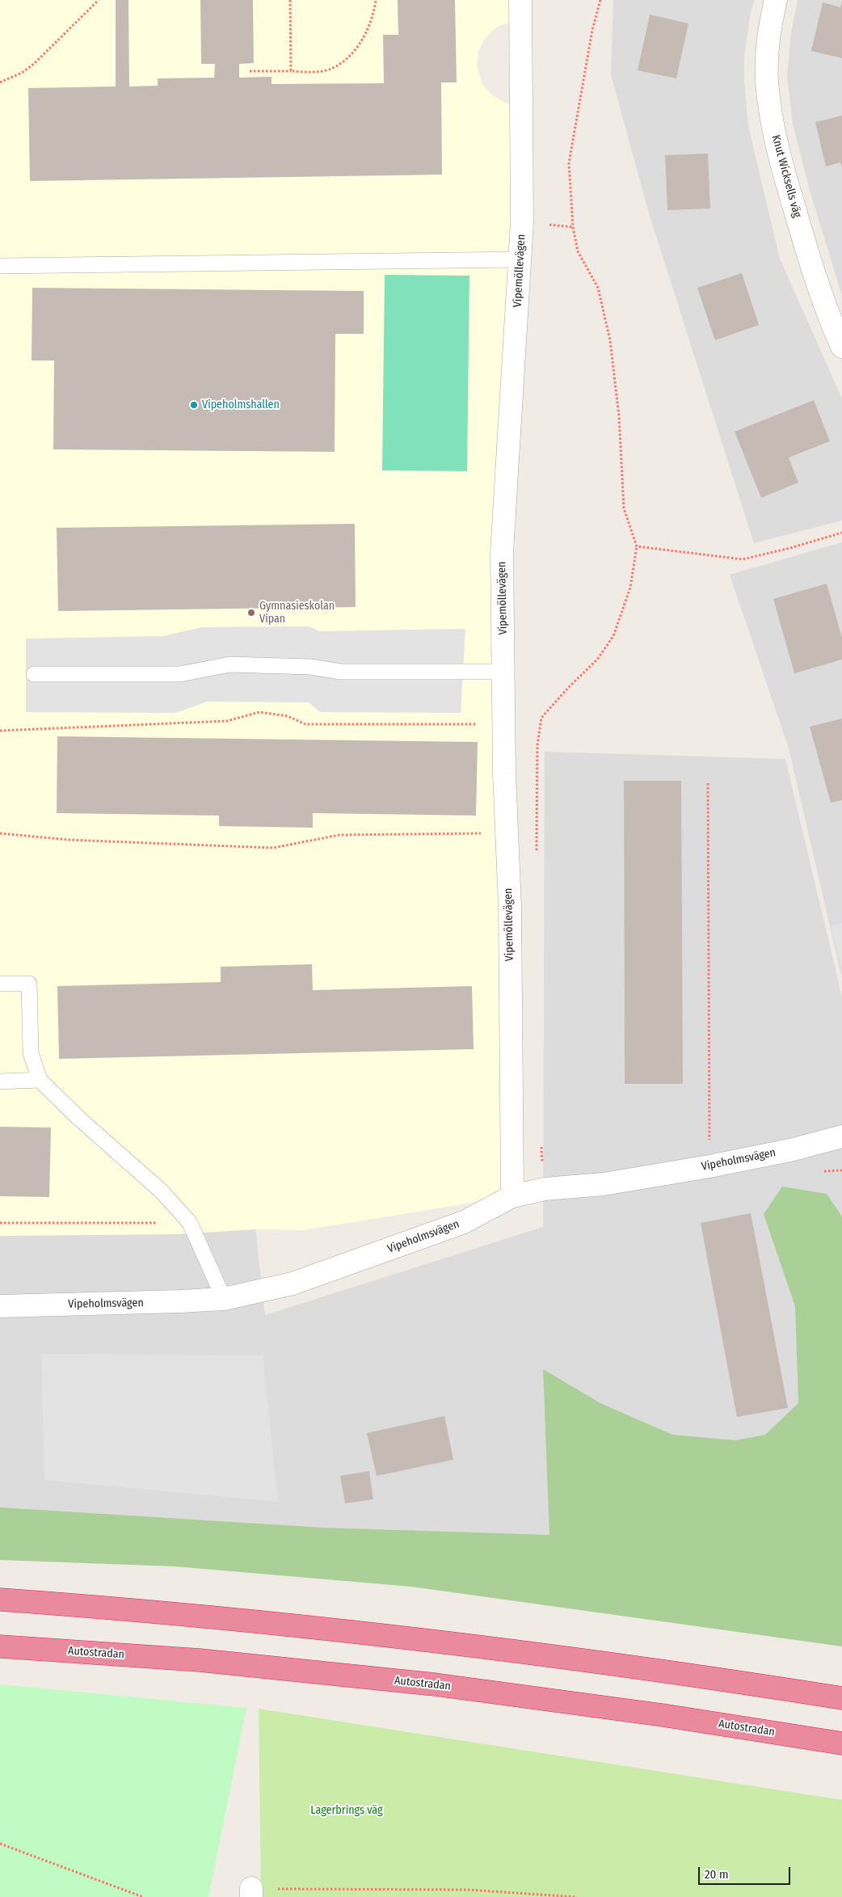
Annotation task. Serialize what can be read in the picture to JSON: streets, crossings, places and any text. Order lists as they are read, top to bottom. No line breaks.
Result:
{"streets":{"highway":["Autostradan"],"street":["Knut Wicksells väg","Vipemöllevägen","Vipeholmsvägen"]},"crossings":[["Vipemöllevägen","Vipeholmsvägen"]],"parks":["Lagerbrings väg"],"places":["Vipeholmshallen","Gymnasieskolan Vipan"],"scale_bar":"20 m"}
